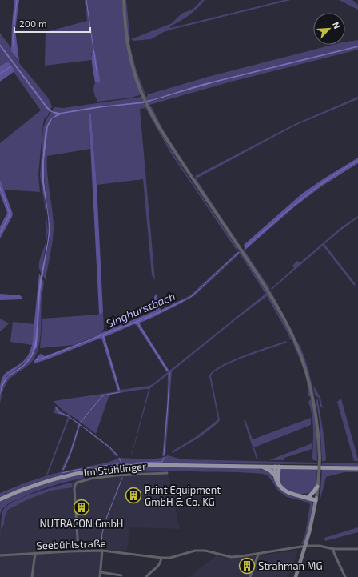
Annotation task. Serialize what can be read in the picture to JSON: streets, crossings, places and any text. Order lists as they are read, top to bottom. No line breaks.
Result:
{"streets":{"street":["Im Stühlinger","Seebühlstraße"]},"crossings":[["Im Stühlinger","Seebühlstraße"]],"water":["Singhurstbach"],"places":{"building":["Print Equipment GmbH & Co. KG","NUTRACON GmbH","Strahman MG"]},"scale_bar":"200 m","north":"top right"}
